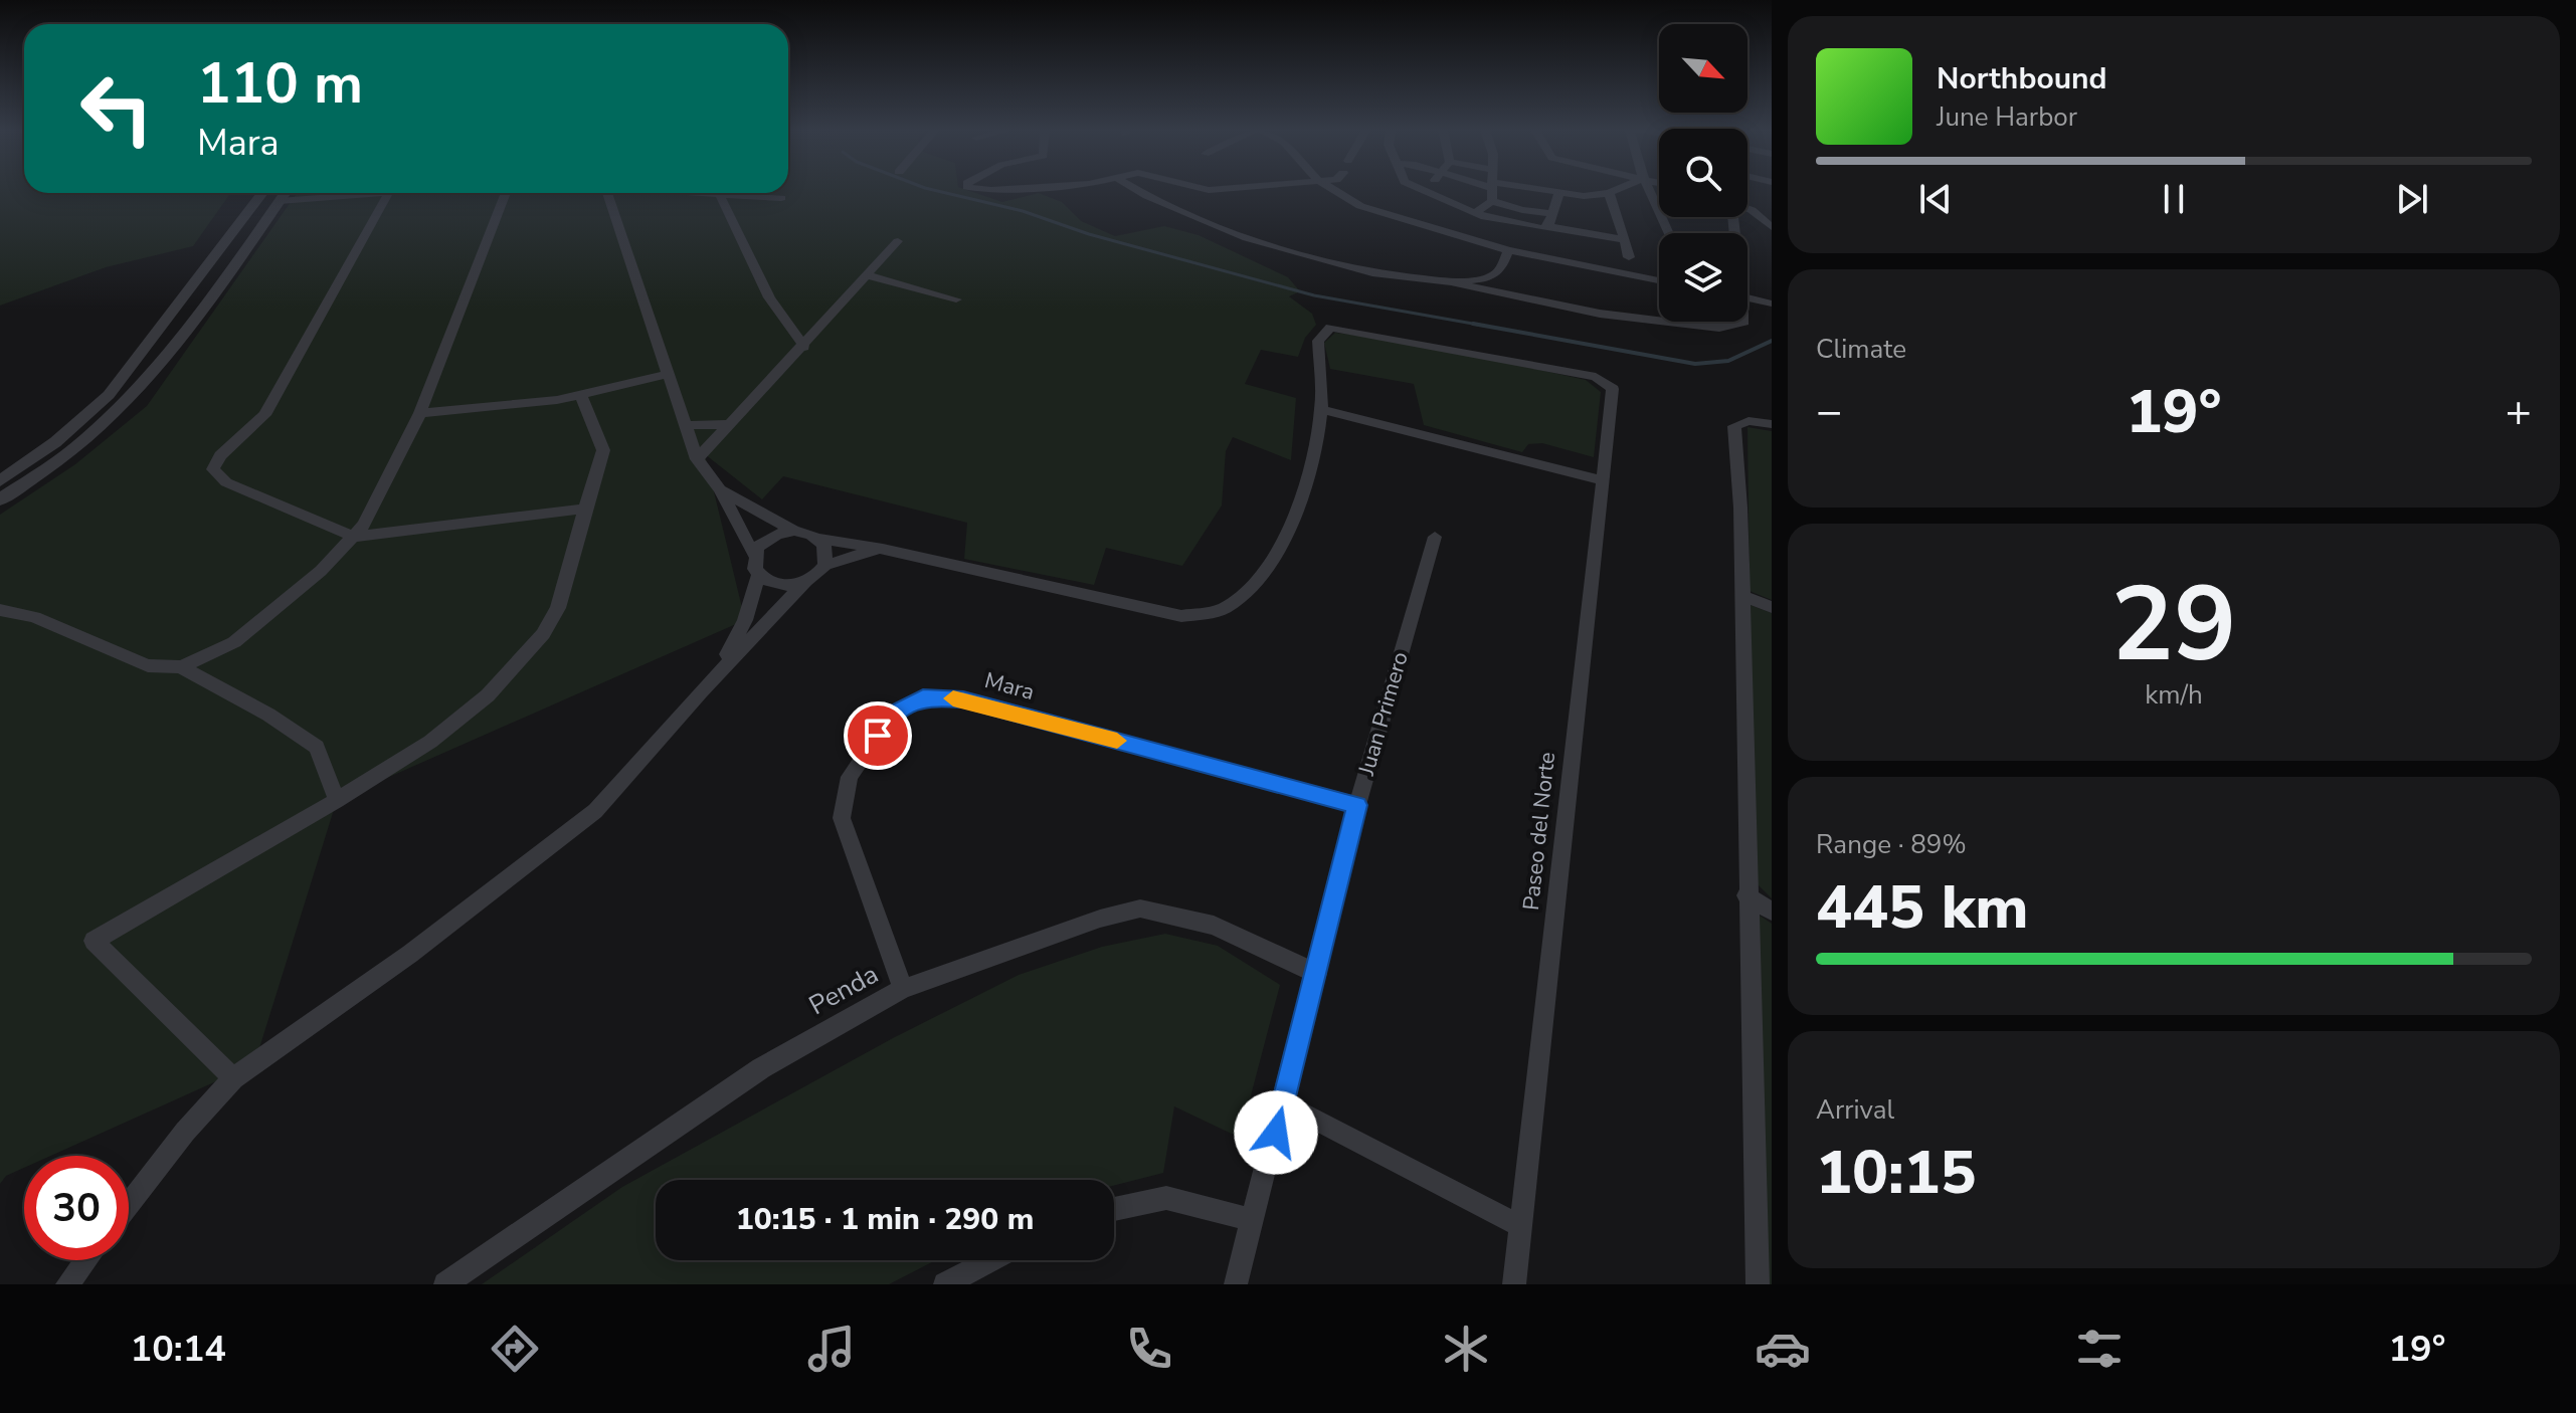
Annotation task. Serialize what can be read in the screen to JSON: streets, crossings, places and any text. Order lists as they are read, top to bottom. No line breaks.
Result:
{"streets":{"street":["Mara","Juan Primero","Paseo del Norte","Penda"]},"crossings":[["Mara","Juan Primero"],["Mara","Penda"],["Juan Primero","Penda"]],"north":"bottom right","page":{"turn":["110 m","Mara"],"song":["Northbound","June Harbor"],"tile":["Climate",["29","km/h"],["Range · 89%","445 km"],["Arrival","10:15"]],"heat":["−","19°","+"],"limit":"30","trip":"10:15 · 1 min · 290 m","tabs":["10:14","19°"]}}
